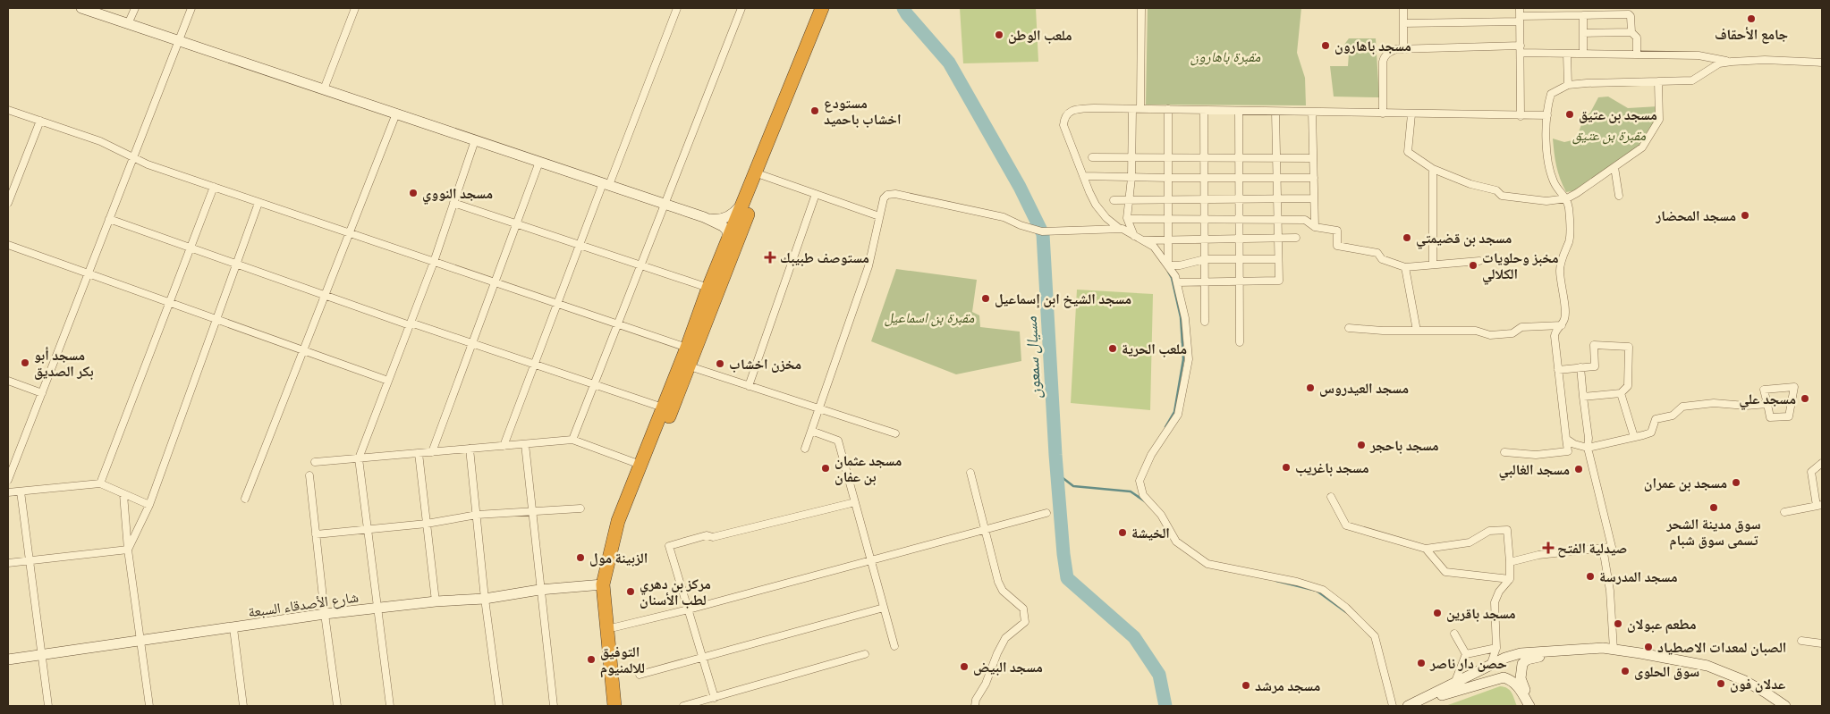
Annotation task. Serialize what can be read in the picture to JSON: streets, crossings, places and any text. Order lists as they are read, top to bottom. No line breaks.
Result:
{"streets":{"street":["شارع الأصدقاء السبعة"]},"water":["مسيال سمعون"],"parks":["مقبرة باهارون","مقبرة بن عتيق","مقبرة بن اسماعيل"],"places":{"other":["جامع الأحقاف","ملعب الوطن","مسجد باهارون","مستودع اخشاب باحميد","مسجد بن عتيق","مسجد النووي","مسجد المحضار","مسجد بن قضيمتي","مخبز وحلويات الكلالي","مسجد الشيخ ابن إسماعيل","ملعب الحرية","مسجد أبو بكر الصديق","مخزن اخشاب","مسجد العيدروس","مسجد علي","مسجد باحجر","مسجد باغريب","مسجد عثمان بن عفان","مسجد الغالبي","مسجد بن عمران","سوق مدينة الشحر تسمى سوق شبام","الخيشة","الزبينة مول","مسجد المدرسة","مركز بن دهري لطب الأسنان","مسجد باقرين","مطعم عبولان","الصبان لمعدات الاصطياد","التوفيق للالمنيوم","حصن دار ناصر","مسجد البيض","سوق الحلوى","عدلان فون","مسجد مرشد"],"health":["مستوصف طبيبك","صيدلية الفتح"]}}
